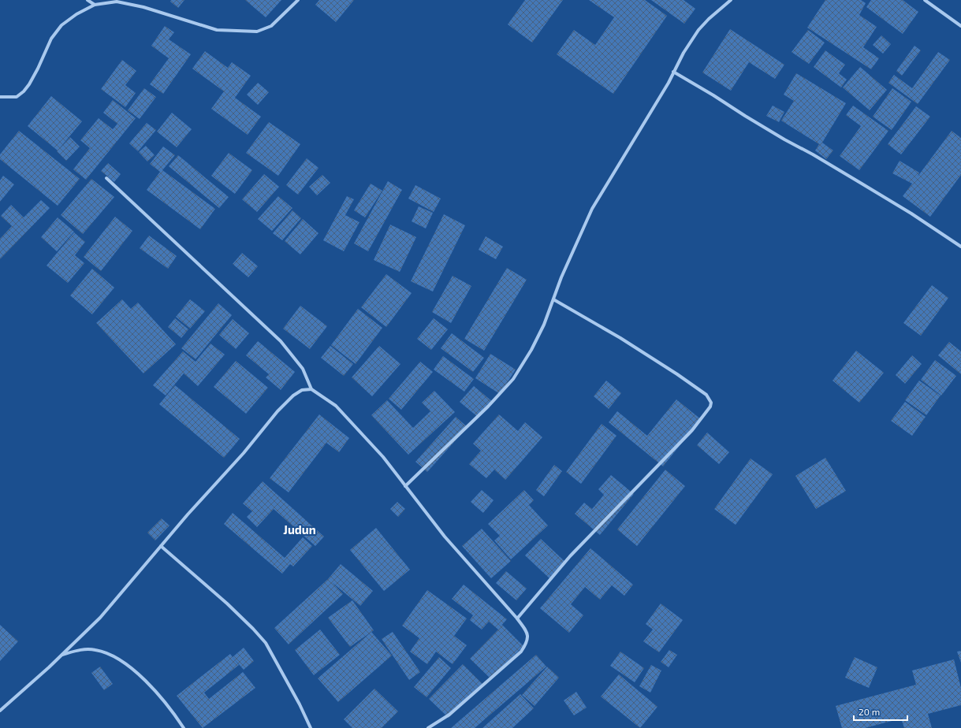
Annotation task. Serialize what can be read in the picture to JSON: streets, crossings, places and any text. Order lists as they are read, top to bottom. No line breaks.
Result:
{"districts":["Judun"],"scale_bar":"20 m"}
